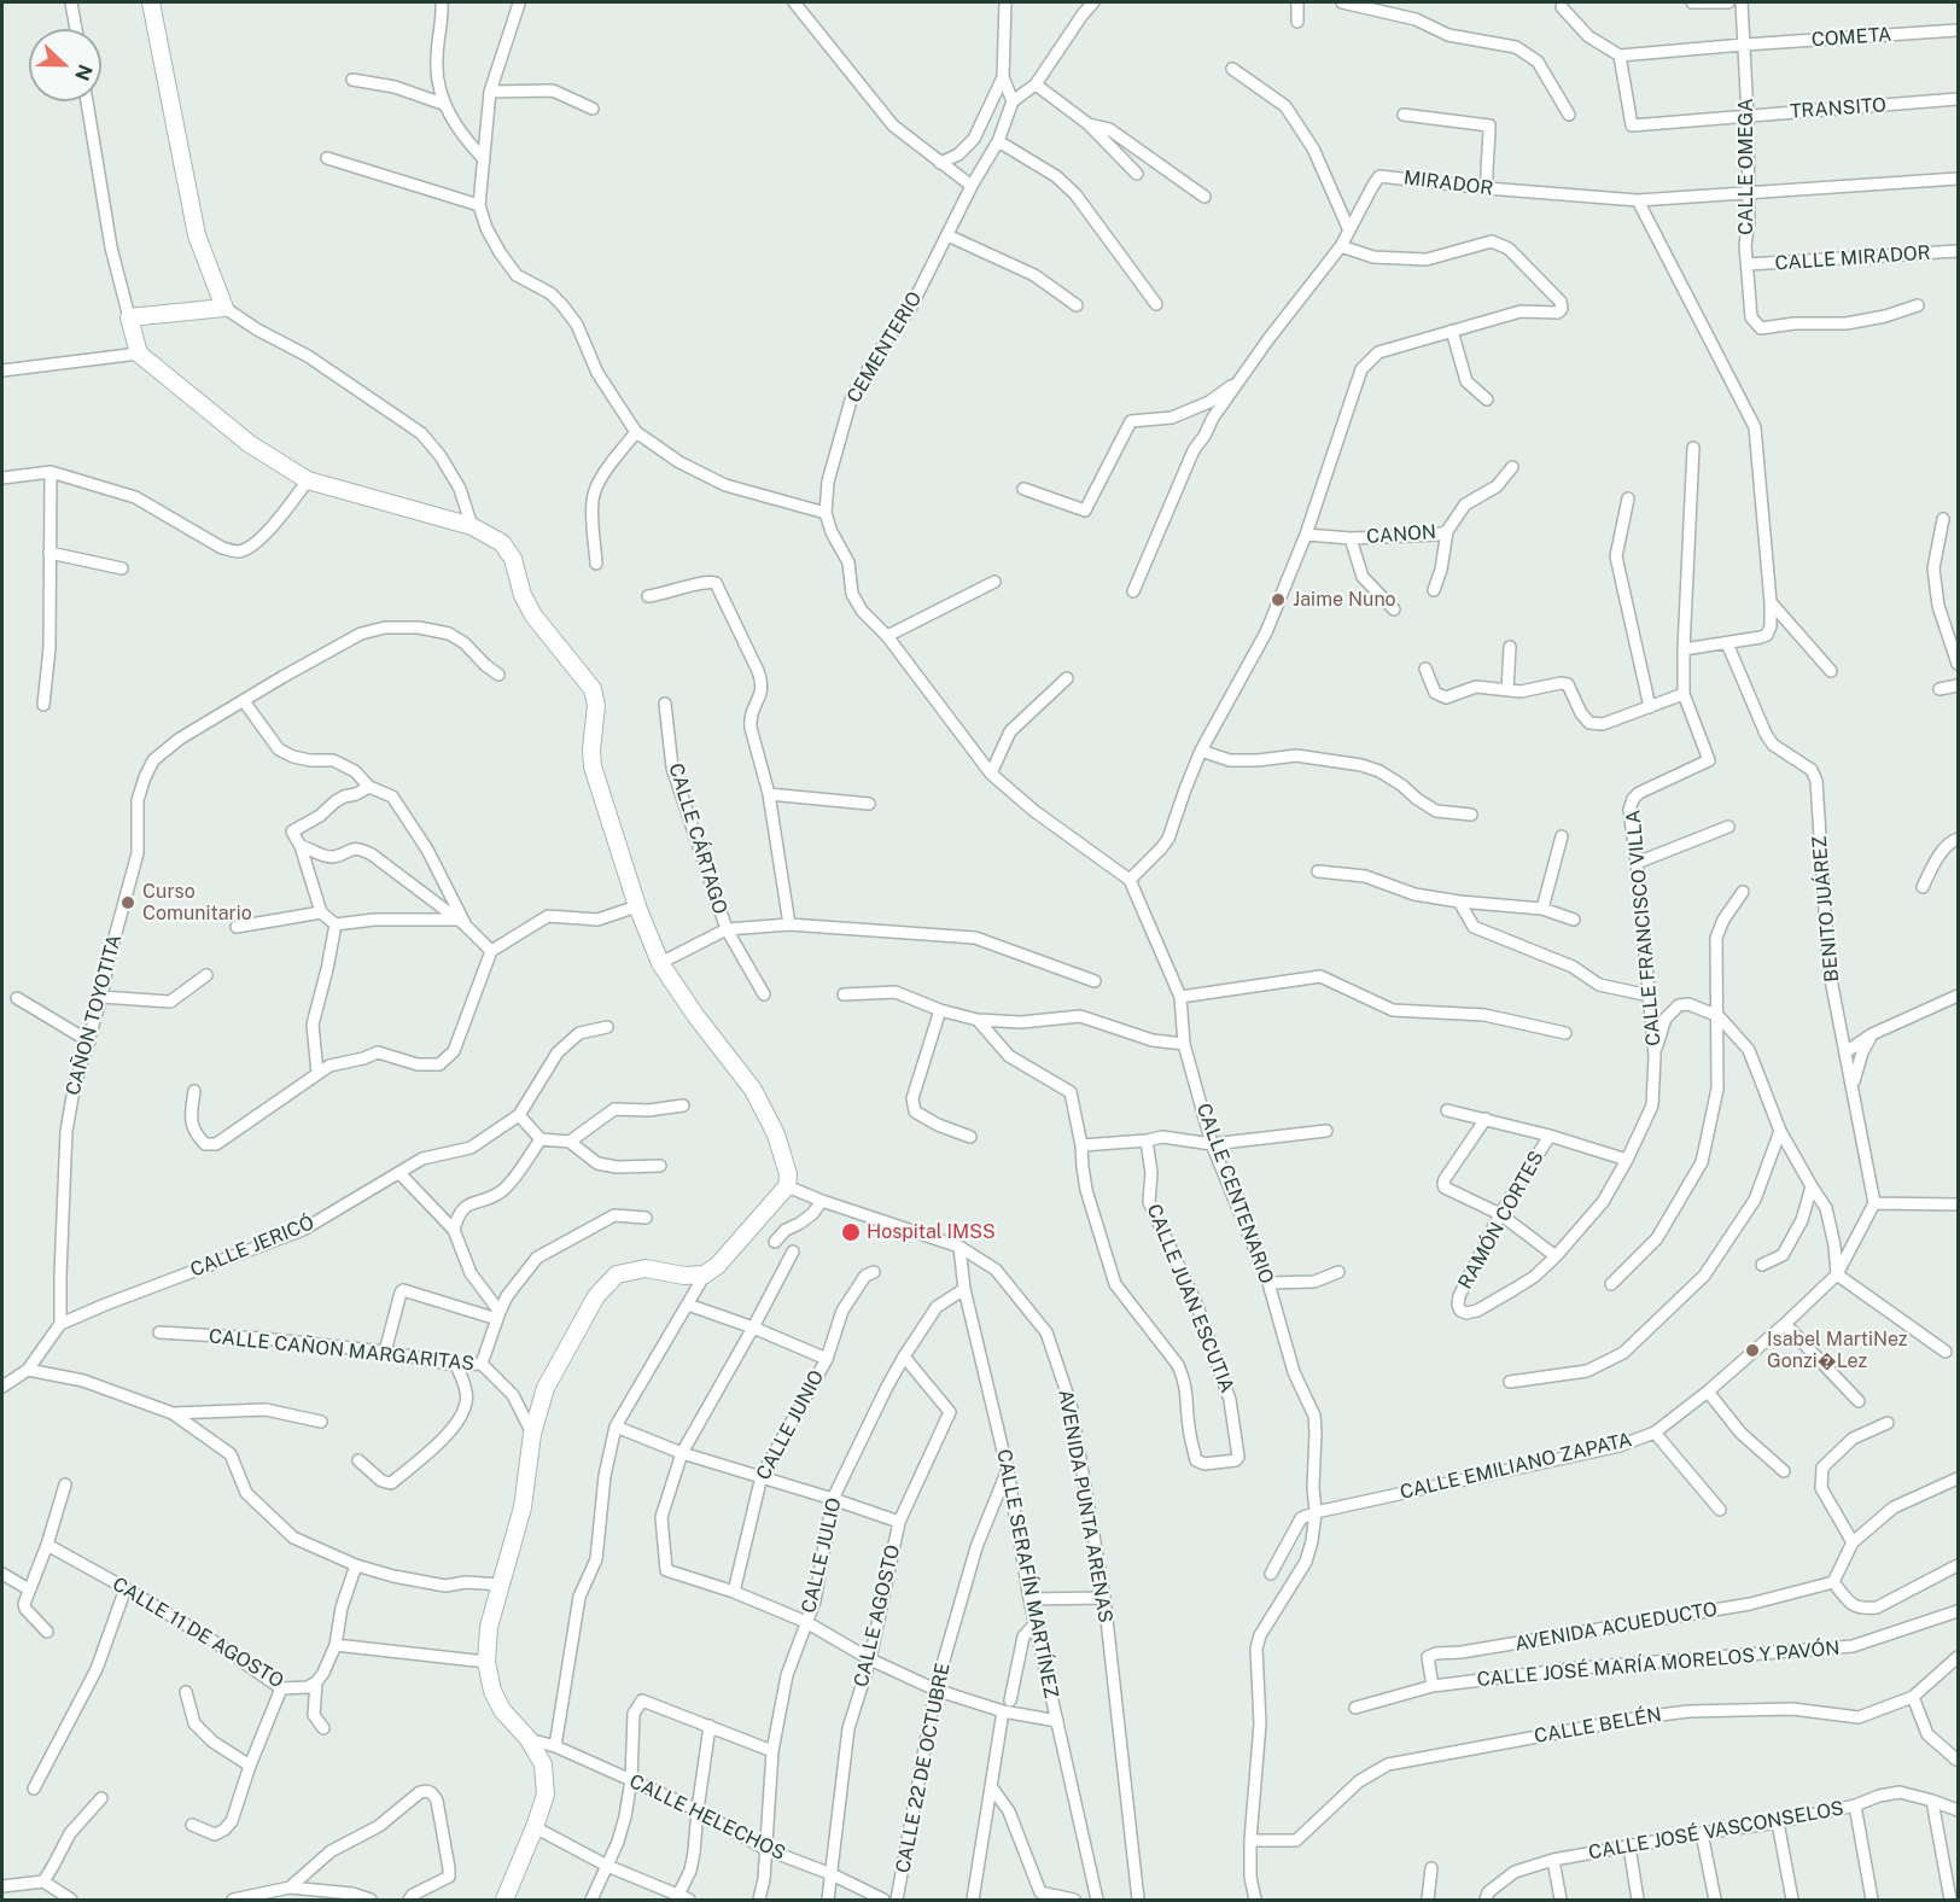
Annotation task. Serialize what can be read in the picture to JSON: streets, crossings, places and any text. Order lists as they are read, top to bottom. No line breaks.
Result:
{"streets":{"street":["COMETA","TRANSITO","CALLE OMEGA","MIRADOR","CALLE MIRADOR","CEMENTERIO","CANON","CALLE CÁRTAGO","BENITO JUÁREZ","CALLE FRANCISCO VILLA","CAÑON TOYOTITA","CALLE CENTENARIO","RAMÓN CORTES","CALLE JERICÓ","CALLE JUAN ESCUTIA","CALLE CAÑON MARGARITAS","CALLE JUNIO","CALLE EMILIANO ZAPATA","AVENIDA PUNTA ARENAS","CALLE JULIO","CALLE SERAFÍN MARTÍNEZ","CALLE AGOSTO","AVENIDA ACUEDUCTO","CALLE 11 DE AGOSTO","CALLE JOSÉ MARÍA MORELOS Y PAVÓN","CALLE BELÉN","CALLE 22 DE OCTUBRE","CALLE HELECHOS","CALLE JOSÉ VASCONSELOS"]},"crossings":[["COMETA","TRANSITO"],["COMETA","CALLE OMEGA"],["TRANSITO","CALLE OMEGA"],["CALLE OMEGA","MIRADOR"],["CALLE OMEGA","CALLE MIRADOR"],["CEMENTERIO","CALLE CENTENARIO"],["BENITO JUÁREZ","CALLE EMILIANO ZAPATA"],["CALLE FRANCISCO VILLA","RAMÓN CORTES"],["CAÑON TOYOTITA","CALLE JERICÓ"],["CALLE CENTENARIO","CALLE EMILIANO ZAPATA"],["CALLE CENTENARIO","CALLE BELÉN"],["AVENIDA PUNTA ARENAS","CALLE SERAFÍN MARTÍNEZ"],["CALLE JULIO","CALLE SERAFÍN MARTÍNEZ"],["CALLE JULIO","CALLE AGOSTO"],["CALLE JULIO","CALLE HELECHOS"],["CALLE SERAFÍN MARTÍNEZ","CALLE 22 DE OCTUBRE"],["CALLE AGOSTO","CALLE HELECHOS"],["AVENIDA ACUEDUCTO","CALLE JOSÉ MARÍA MORELOS Y PAVÓN"]],"places":["Jaime Nuno","Curso Comunitario","Hospital IMSS","Isabel MartiNez Gonzi�Lez"],"north":"right"}
